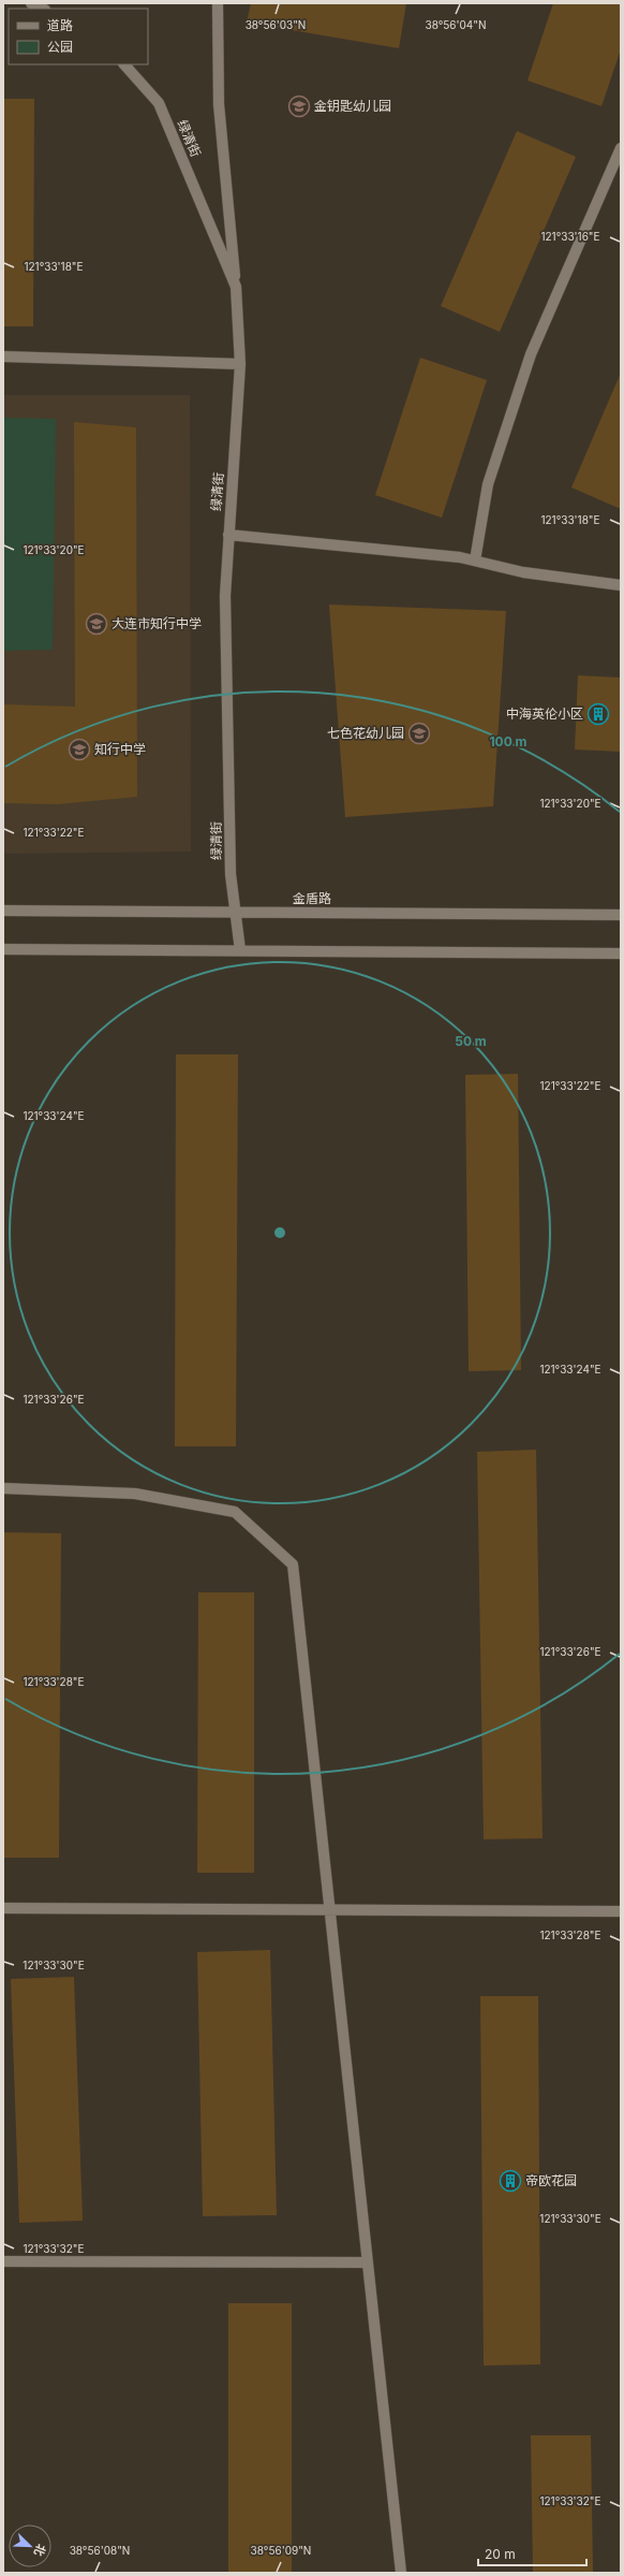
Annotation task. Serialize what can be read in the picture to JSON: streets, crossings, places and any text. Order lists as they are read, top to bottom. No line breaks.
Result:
{"streets":{"street":["绿清街","金盾路"]},"crossings":[["绿清街","金盾路"]],"places":{"school or university":["金钥匙幼儿园","大连市知行中学","七色花幼儿园","知行中学"],"building":["中海英伦小区","帝欧花园"]},"legend":["道路","公园"],"scale_bar":"20 m","north":"bottom right","coordinates":["38°56'03\"N","38°56'04\"N","121°33'16\"E","121°33'18\"E","121°33'20\"E","121°33'22\"E","121°33'24\"E","121°33'26\"E","121°33'28\"E","121°33'30\"E","121°33'32\"E","38°56'08\"N","38°56'09\"N"],"rings":["100 m","50 m"]}
